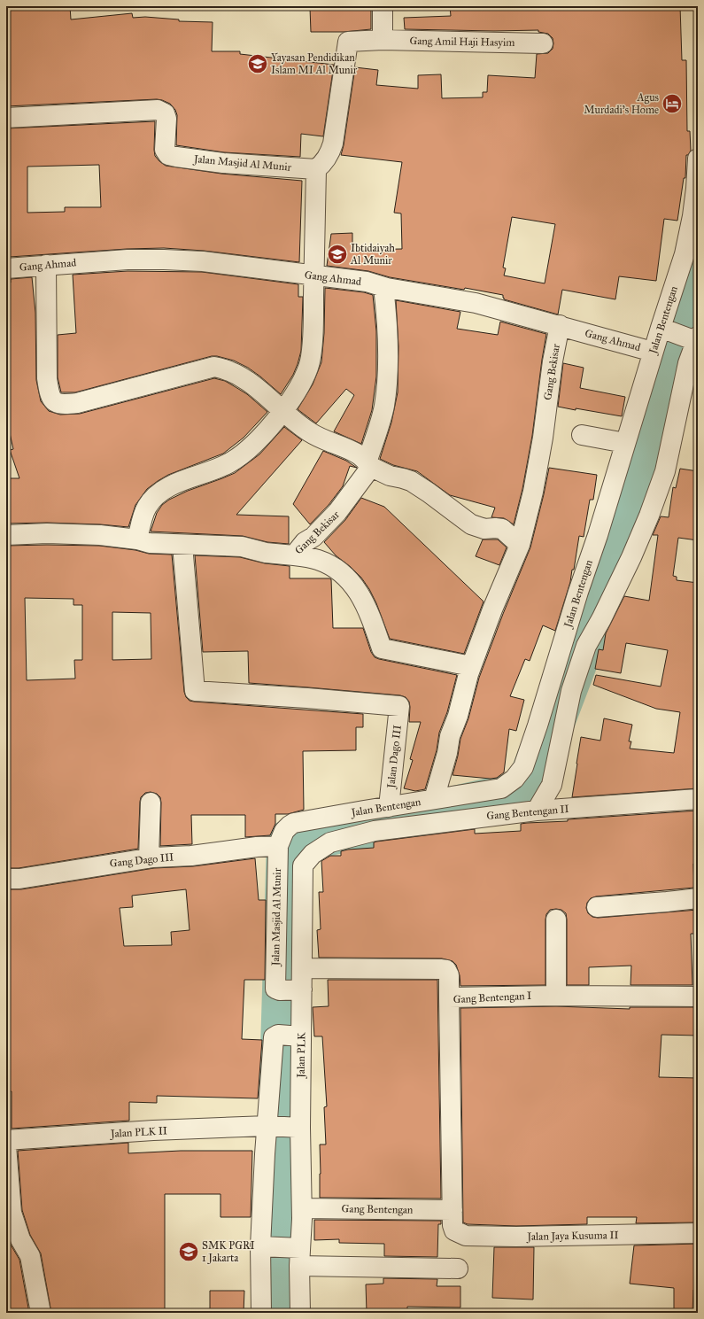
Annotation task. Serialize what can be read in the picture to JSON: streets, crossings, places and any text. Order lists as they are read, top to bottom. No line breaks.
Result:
{"streets":{"street":["Gang Amil Haji Hasyim","Jalan Masjid Al Munir","Gang Ahmad","Jalan Bentengan","Gang Bekisar","Jalan Dago III","Gang Bentengan II","Gang Dago III","Gang Bentengan I","Jalan PLK","Jalan PLK II","Gang Bentengan","Jalan Jaya Kusuma II"]},"crossings":[["Jalan Masjid Al Munir","Jalan Bentengan"],["Jalan Masjid Al Munir","Gang Dago III"],["Jalan Masjid Al Munir","Jalan PLK"],["Gang Ahmad","Jalan Bentengan"],["Gang Ahmad","Gang Bekisar"],["Jalan Bentengan","Gang Bekisar"],["Jalan Bentengan","Jalan Dago III"],["Jalan Bentengan","Gang Bentengan II"],["Jalan Bentengan","Gang Dago III"],["Jalan Bentengan","Jalan PLK"],["Gang Bekisar","Jalan Dago III"],["Gang Dago III","Jalan PLK"],["Gang Bentengan I","Gang Bentengan"],["Gang Bentengan I","Jalan Jaya Kusuma II"],["Jalan PLK","Jalan PLK II"],["Jalan PLK","Gang Bentengan"],["Gang Bentengan","Jalan Jaya Kusuma II"]],"places":{"school or university":["Yayasan Pendidikan Islam MI Al Munir","Ibtidaiyah Al Munir","SMK PGRI 1 Jakarta"],"hotel":["Agus Murdadi's Home"]}}
